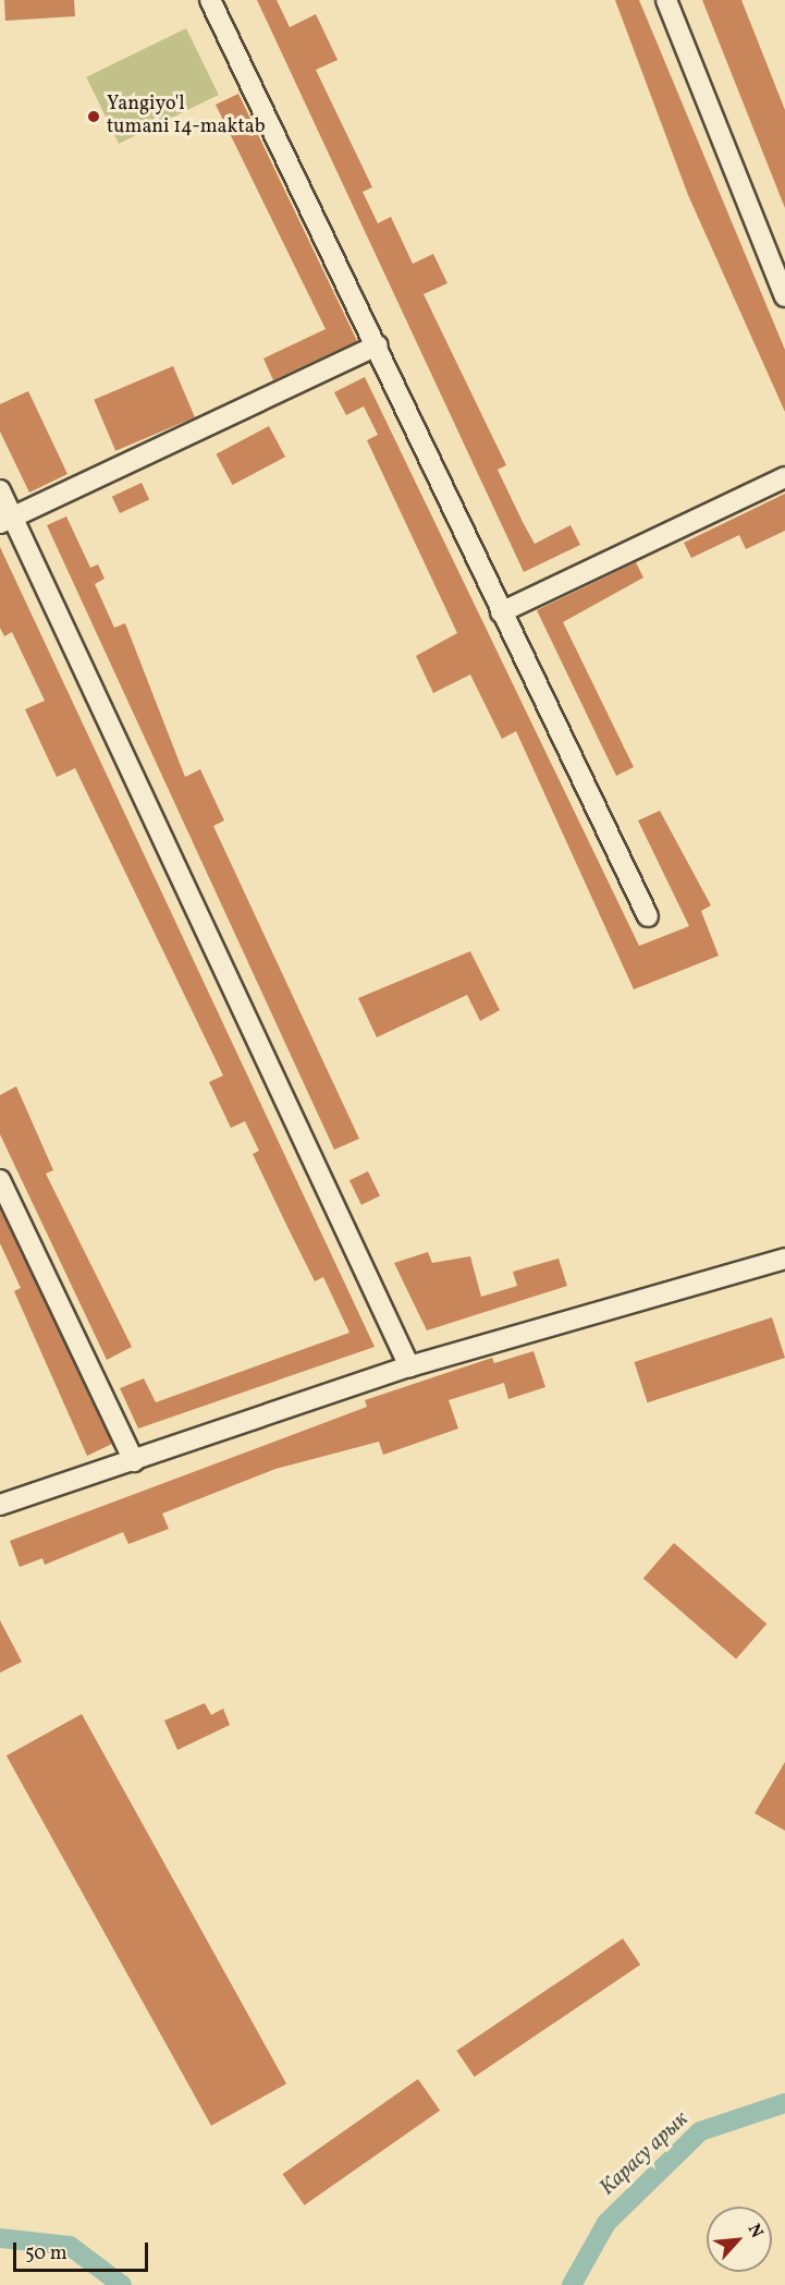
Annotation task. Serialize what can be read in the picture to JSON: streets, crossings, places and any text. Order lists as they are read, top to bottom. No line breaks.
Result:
{"water":["Карасу арык"],"places":["Yangiyo'l tumani 14-maktab"],"scale_bar":"50 m","north":"top right"}
